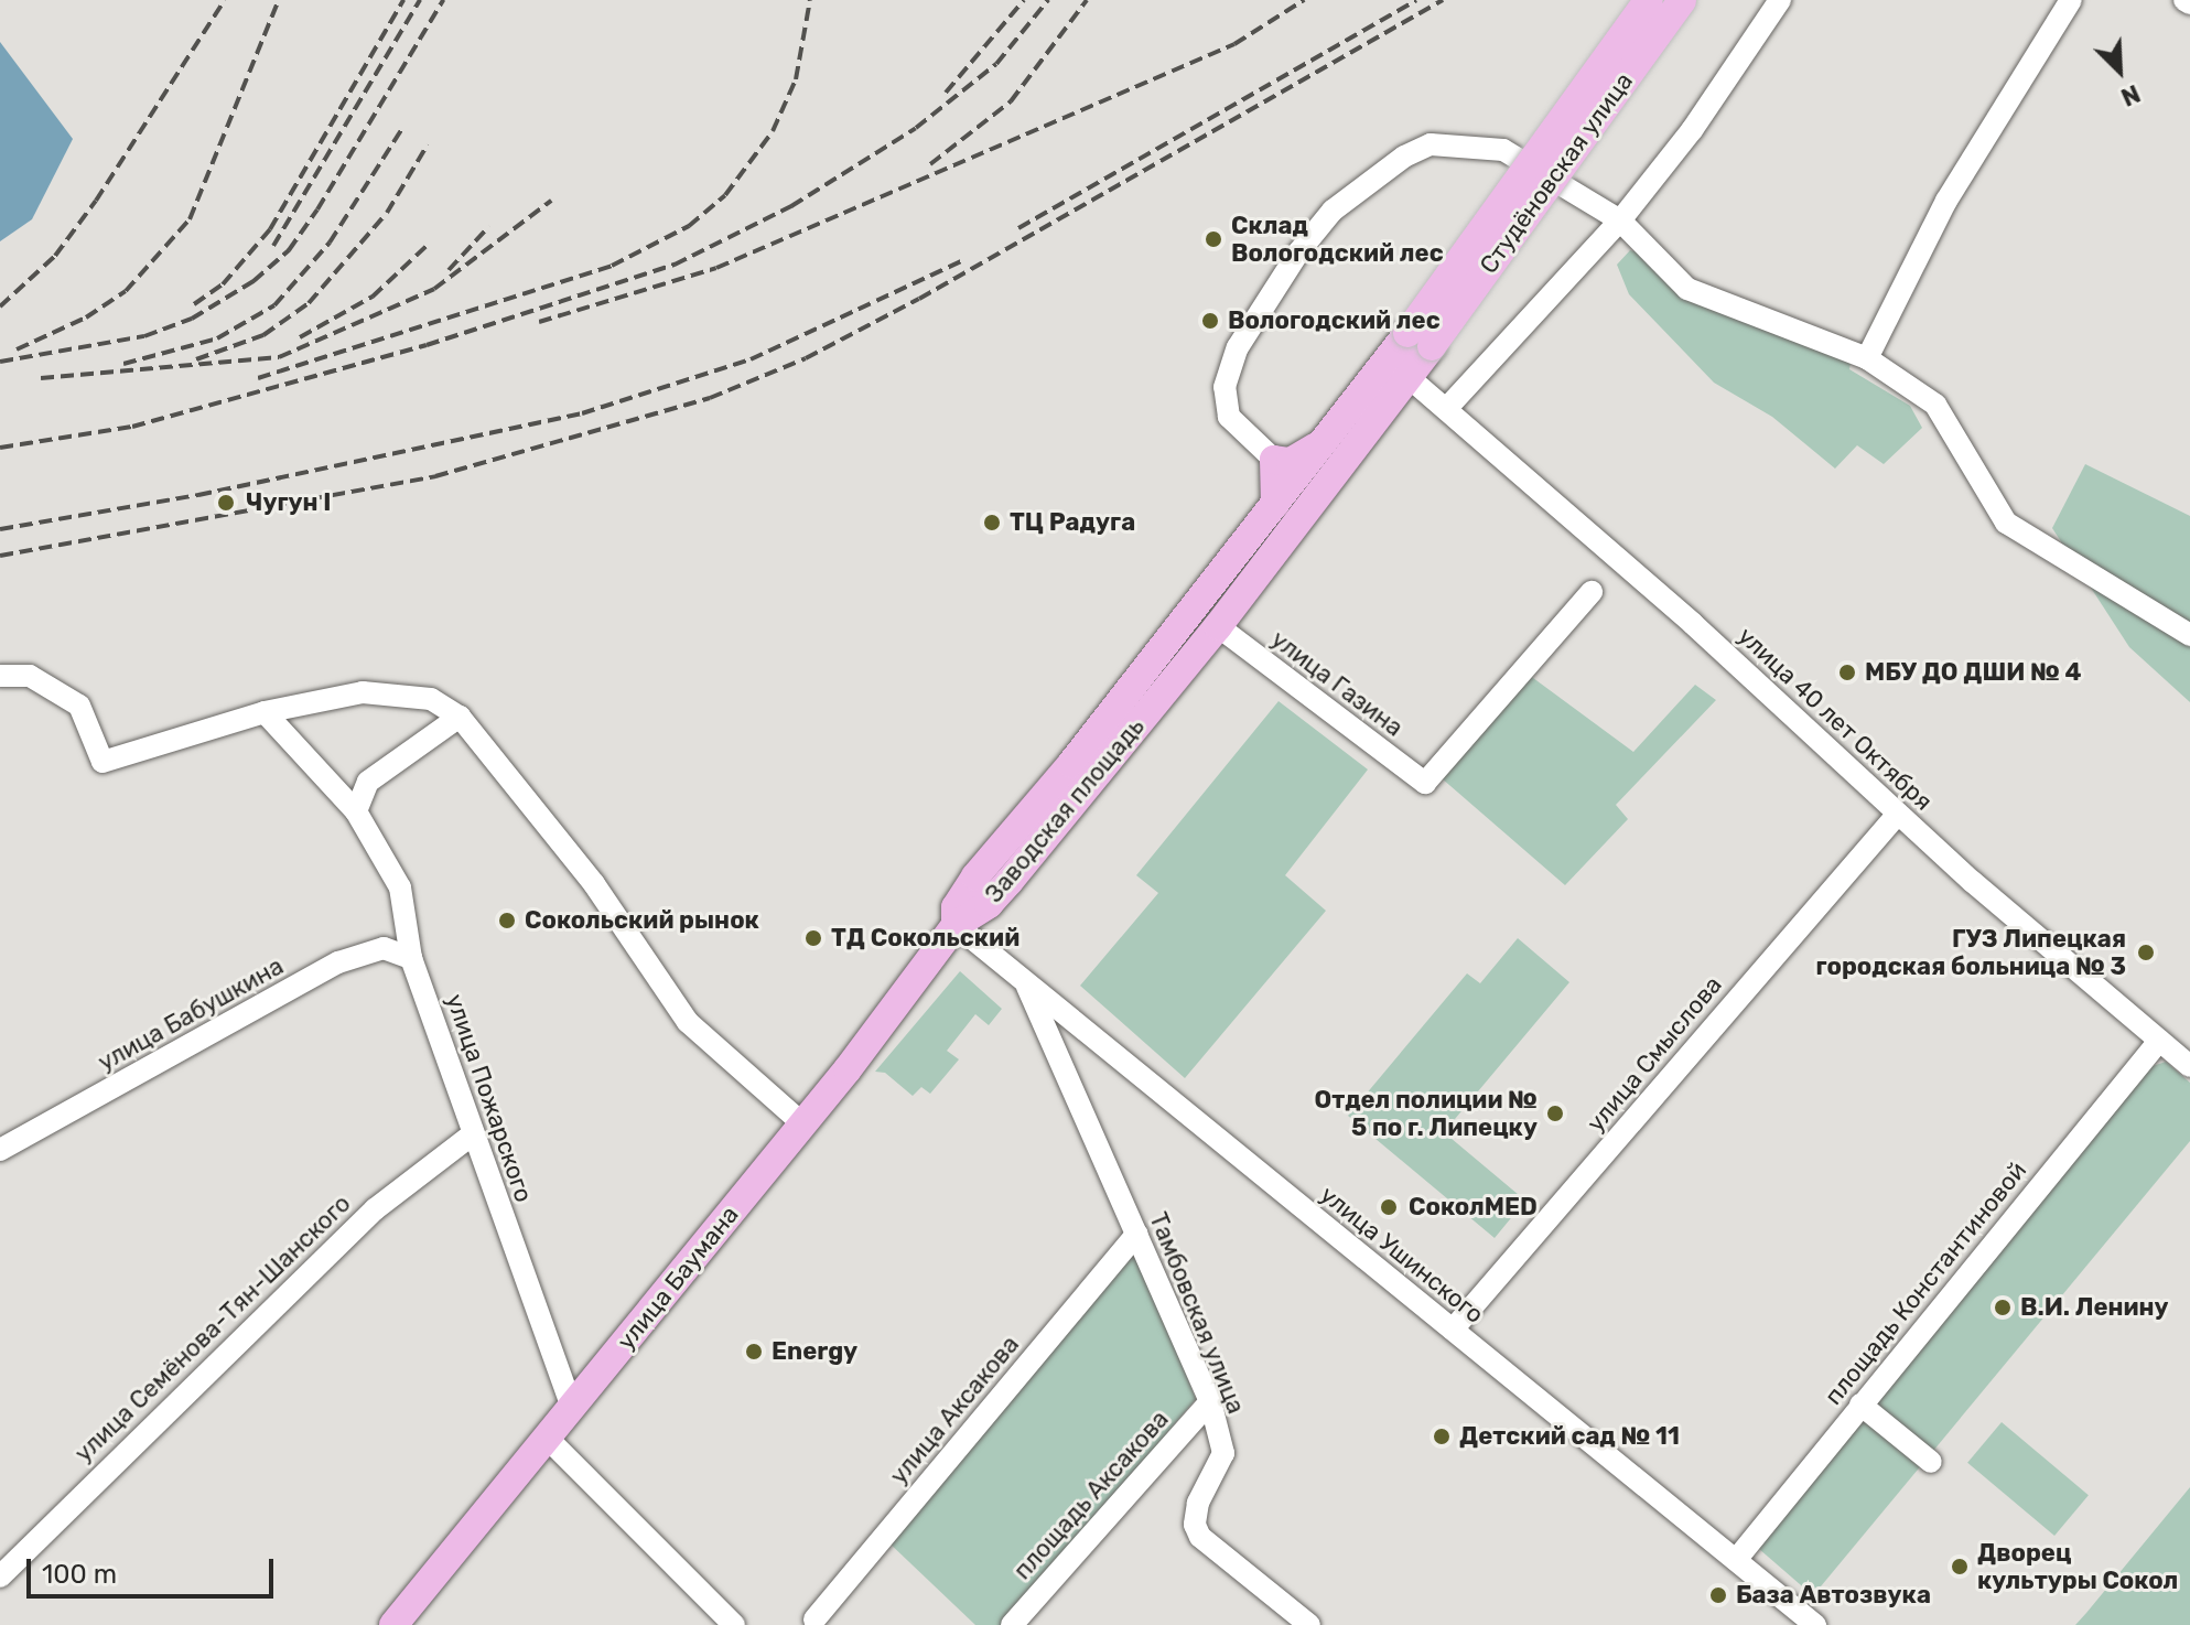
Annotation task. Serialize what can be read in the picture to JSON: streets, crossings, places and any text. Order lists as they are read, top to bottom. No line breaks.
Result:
{"streets":{"main road":["Студёновская улица","Заводская площадь","улица Баумана"],"street":["улица Газина","улица 40 лет Октября","улица Бабушкина","улица Смыслова","улица Пожарского","улица Ушинского","площадь Константиновой","Тамбовская улица","улица Семёнова-Тян-Шанского","улица Аксакова","площадь Аксакова"]},"crossings":[["Студёновская улица","Заводская площадь"],["улица Газина","Заводская площадь"],["улица 40 лет Октября","Заводская площадь"],["улица 40 лет Октября","улица Смыслова"],["улица 40 лет Октября","площадь Константиновой"],["Заводская площадь","улица Ушинского"],["Заводская площадь","улица Баумана"],["улица Бабушкина","улица Пожарского"],["улица Смыслова","улица Ушинского"],["улица Пожарского","улица Баумана"],["улица Пожарского","улица Семёнова-Тян-Шанского"],["улица Ушинского","улица Баумана"],["улица Ушинского","площадь Константиновой"],["улица Ушинского","Тамбовская улица"],["Тамбовская улица","улица Аксакова"],["Тамбовская улица","площадь Аксакова"]],"places":["Склад Вологодский лес","Вологодский лес","Чугун I","ТЦ Радуга","МБУ ДО ДШИ № 4","Сокольский рынок","ТД Сокольский","ГУЗ Липецкая городская больница № 3","Отдел полиции № 5 по г. Липецку","СоколMED","В.И. Ленину","Energy","Детский сад № 11","Дворец культуры Сокол","База Автозвука"],"scale_bar":"100 m","north":"bottom right"}
